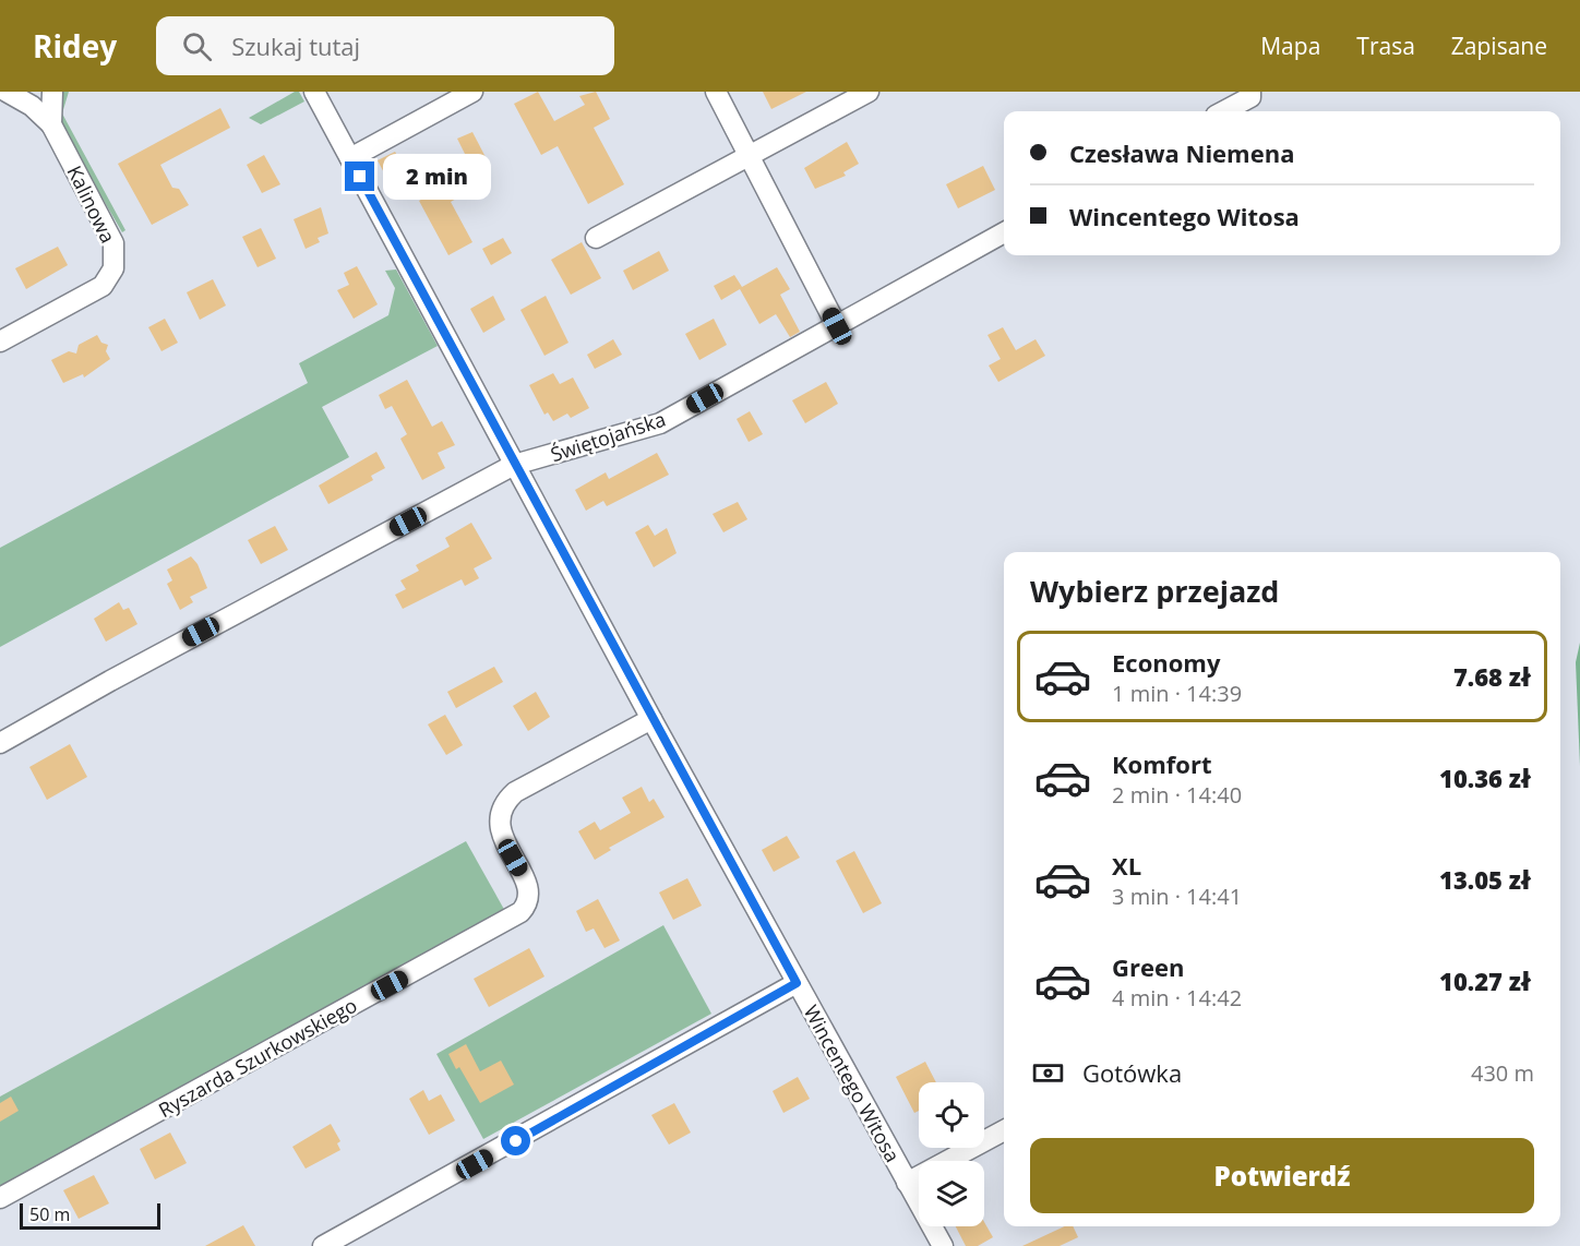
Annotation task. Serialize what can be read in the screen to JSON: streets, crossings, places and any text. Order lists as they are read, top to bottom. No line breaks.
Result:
{"streets":{"street":["Kalinowa","Świętojańska","Ryszarda Szurkowskiego","Wincentego Witosa"]},"crossings":[["Świętojańska","Wincentego Witosa"],["Ryszarda Szurkowskiego","Wincentego Witosa"]],"scale_bar":"50 m","page":{"header":"Ridey","search":"Szukaj tutaj","nav":["Mapa","Trasa","Zapisane"],"banner":["Czesława Niemena","Wincentego Witosa"],"bubble":"2 min","heading":"Wybierz przejazd","list":[{"name":"Economy","note":"1 min · 14:39","value":"7.68 zł"},{"name":"Komfort","note":"2 min · 14:40","value":"10.36 zł"},{"name":"XL","note":"3 min · 14:41","value":"13.05 zł"},{"name":"Green","note":"4 min · 14:42","value":"10.27 zł"}],"pay":["Gotówka","430 m"],"buttons":"Potwierdź","scale":"50 m"}}
